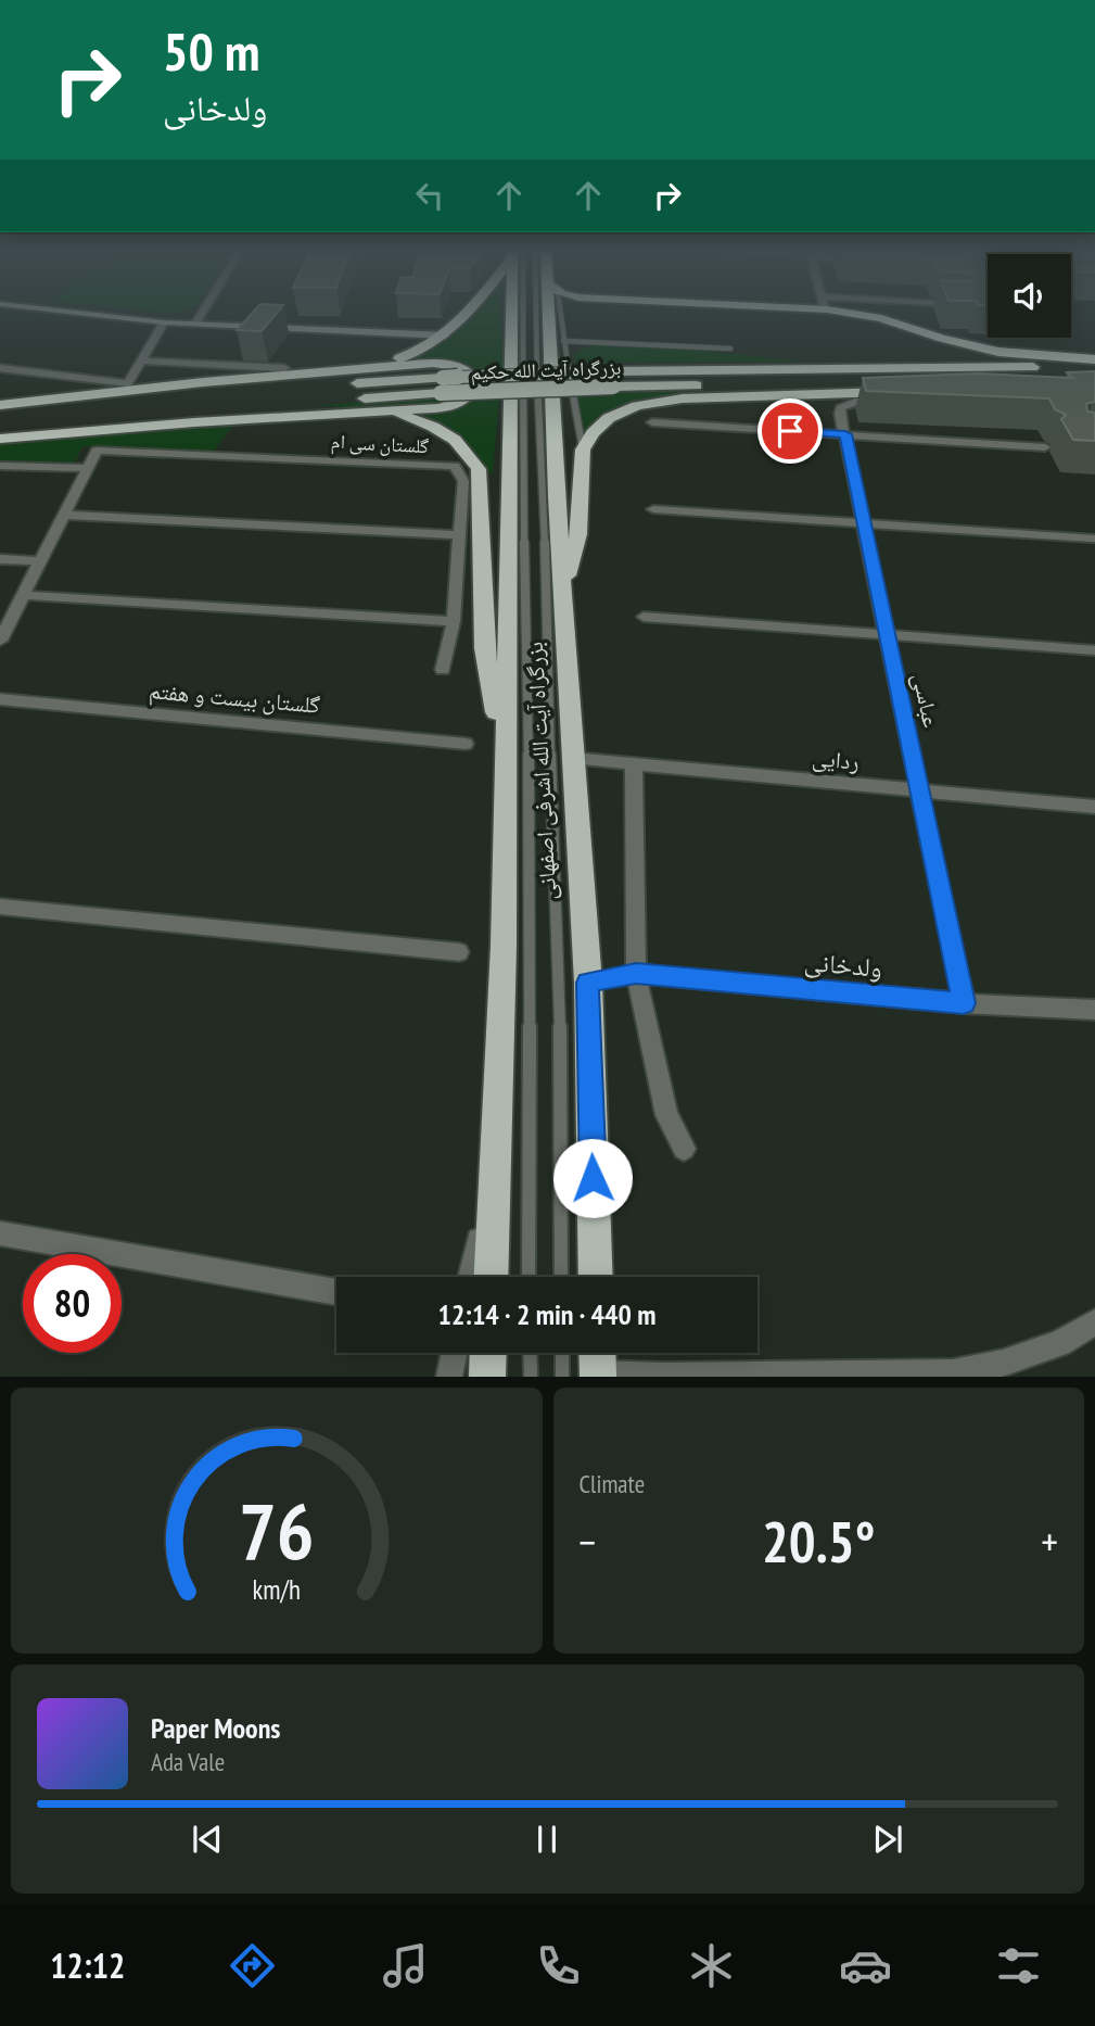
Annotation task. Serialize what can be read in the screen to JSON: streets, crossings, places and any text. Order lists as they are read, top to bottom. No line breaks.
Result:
{"streets":{"highway":["بزرگراه آیت الله حکیم","بزرگراه آیت الله اشرفی اصفهانی"],"street":["گلستان سی ام","گلستان بیست و هفتم","عباسی","ردایی","ولدخانی"]},"crossings":[["عباسی","ردایی"],["عباسی","ولدخانی"],["ردایی","بزرگراه آیت الله اشرفی اصفهانی"],["بزرگراه آیت الله اشرفی اصفهانی","ولدخانی"]],"page":{"turn":["50 m","ولدخانی"],"limit":"80","trip":"12:14 · 2 min · 440 m","tile":"Climate","heat":["−","20.5°","+"],"song":["Paper Moons","Ada Vale"],"tabs":"12:12","gauge":["76","km/h"]}}
